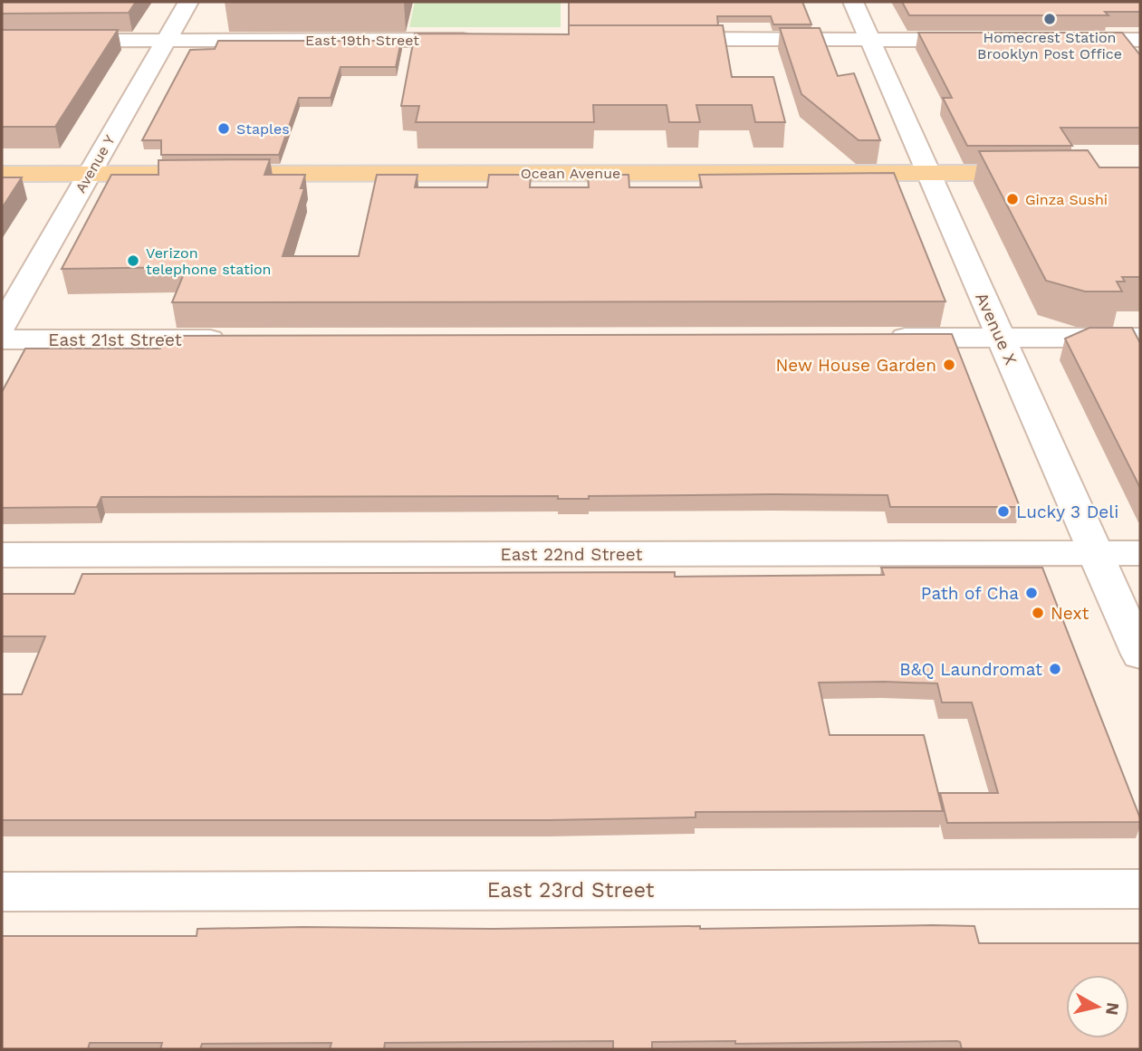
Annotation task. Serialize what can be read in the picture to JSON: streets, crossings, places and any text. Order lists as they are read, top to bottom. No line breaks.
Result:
{"streets":{"main road":["Ocean Avenue"],"street":["East 19th Street","Avenue Y","Avenue X","East 21st Street","East 22nd Street","East 23rd Street"]},"crossings":[["East 19th Street","Avenue Y"],["Avenue Y","Ocean Avenue"],["Ocean Avenue","Avenue X"],["Avenue X","East 22nd Street"]],"places":["Homecrest Station Brooklyn Post Office","Staples","Ginza Sushi","Verizon telephone station","New House Garden","Lucky 3 Deli","Path of Cha","Next","B&Q Laundromat"],"north":"right"}
